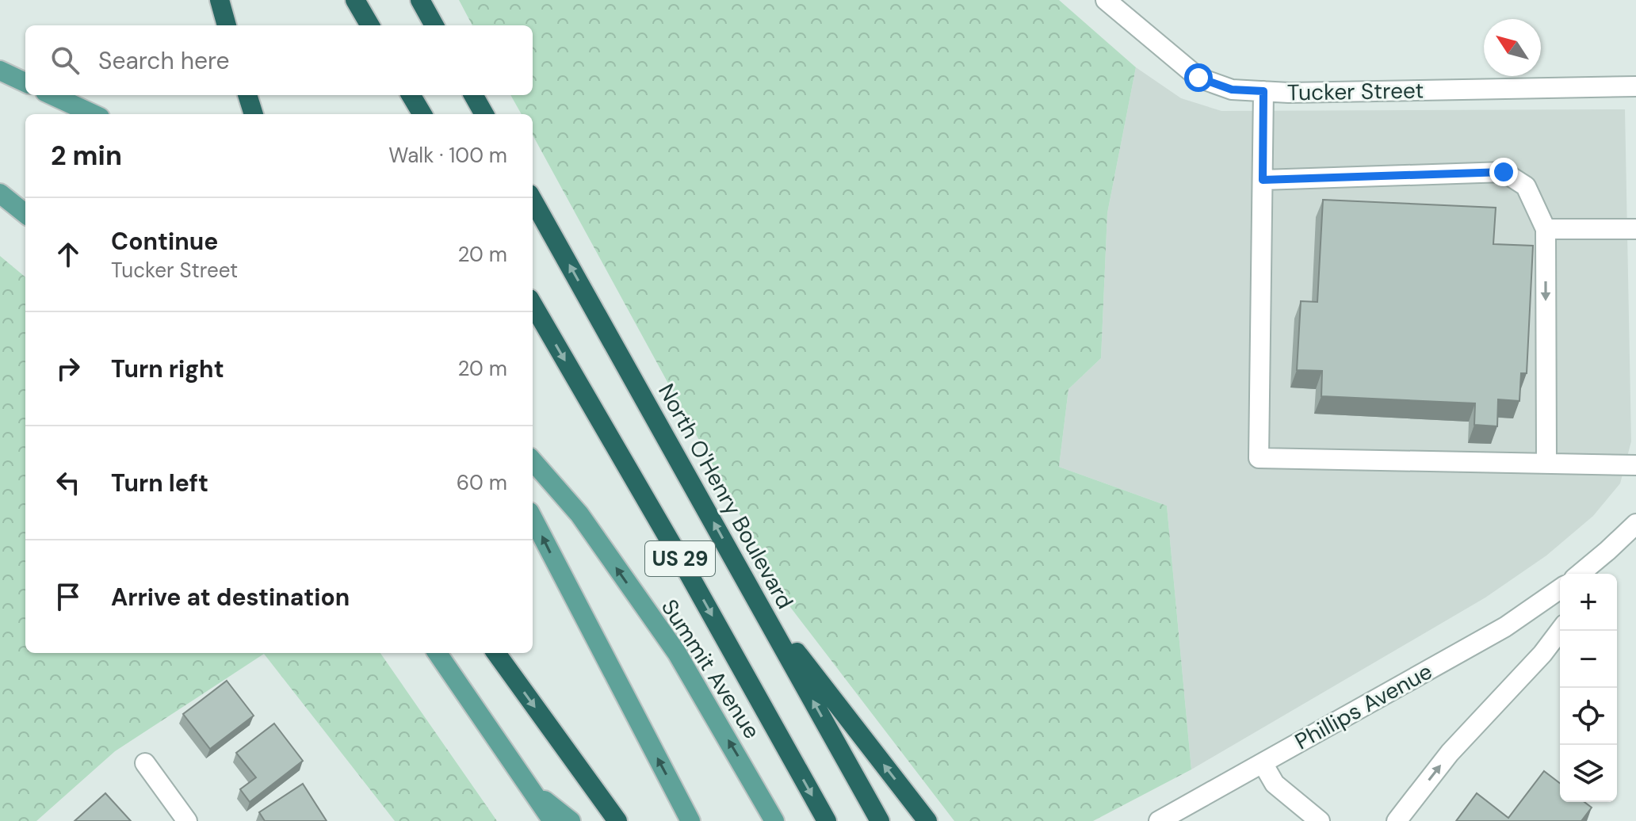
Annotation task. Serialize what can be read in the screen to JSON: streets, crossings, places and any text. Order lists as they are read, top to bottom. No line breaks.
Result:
{"streets":{"highway":["North O'Henry Boulevard","US 29"],"main road":["Summit Avenue"],"street":["Tucker Street","Phillips Avenue"]},"north":"top left","page":{"search":"Search here","heading":["2 min","Walk · 100 m"],"list":[["Continue","Tucker Street","20 m"],["Turn right","20 m"],["Turn left","60 m"],"Arrive at destination"],"map_buttons":["+","−"]}}
